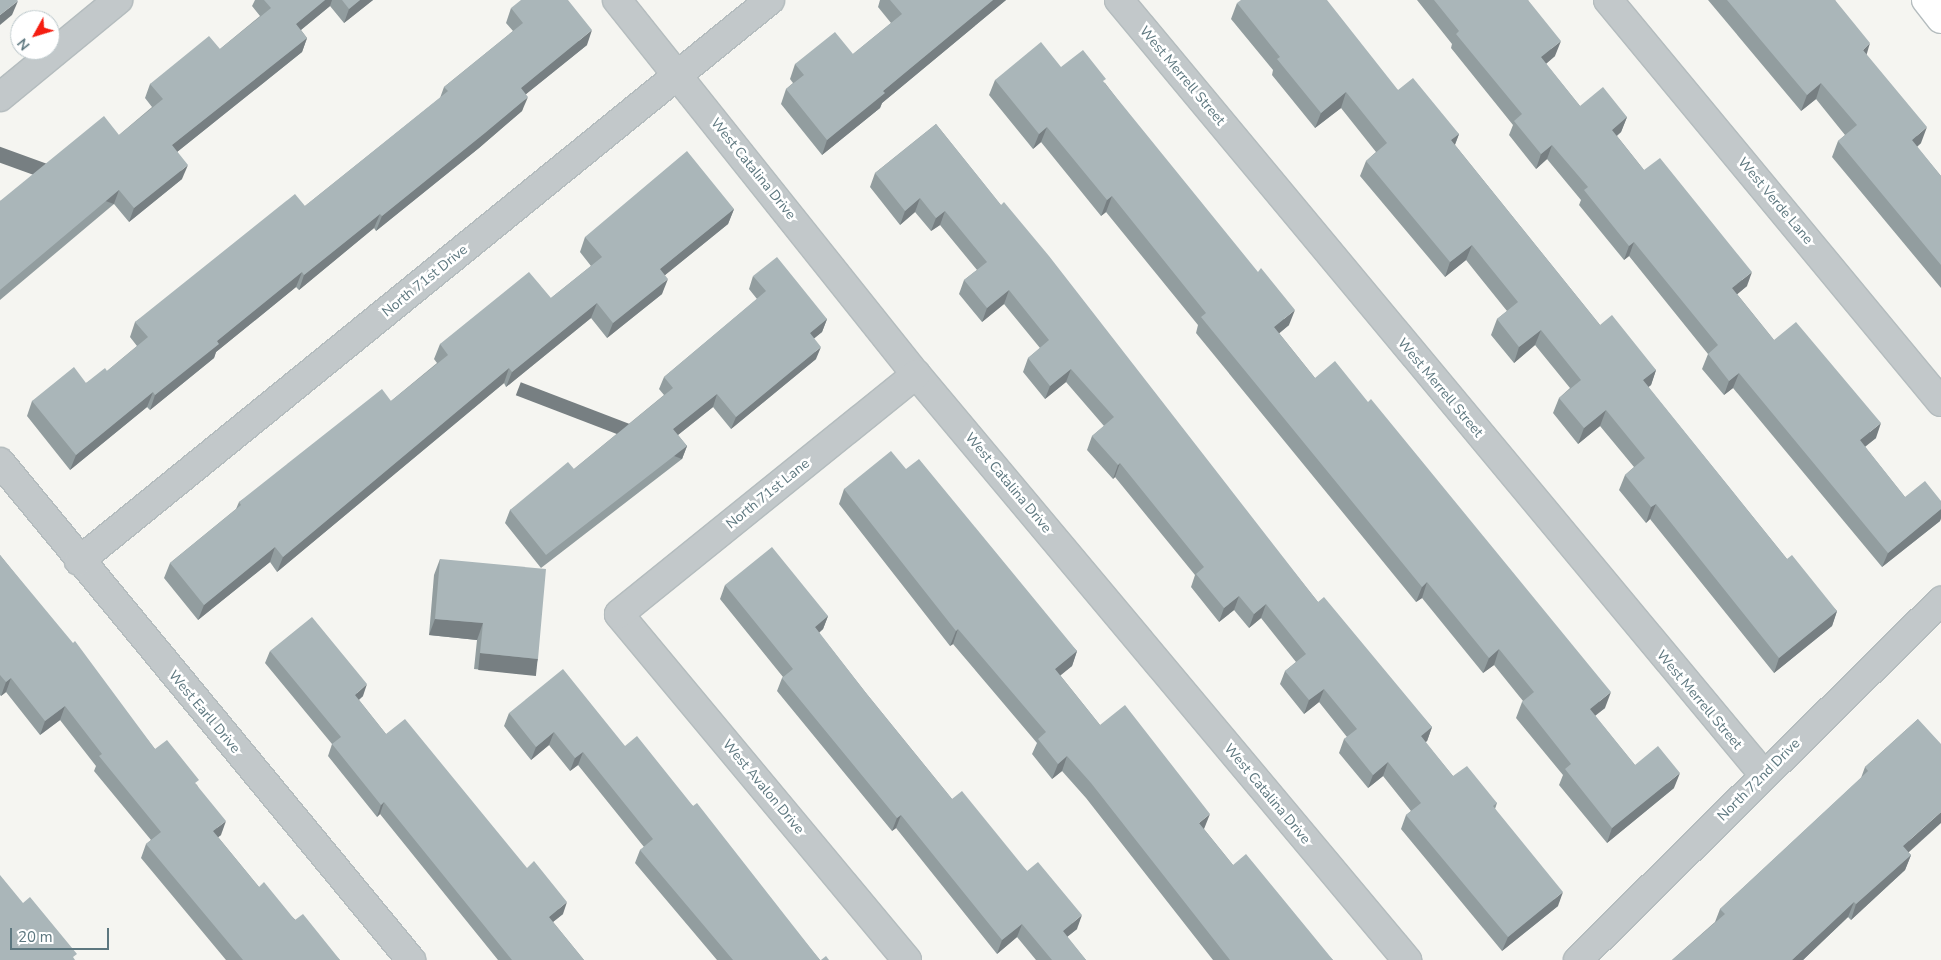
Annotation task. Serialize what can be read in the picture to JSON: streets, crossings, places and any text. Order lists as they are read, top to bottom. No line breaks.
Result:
{"streets":{"street":["West Merrell Street","West Catalina Drive","West Verde Lane","North 71st Drive","North 71st Lane","West Earll Drive","North 72nd Drive","West Avalon Drive"]},"crossings":[["West Merrell Street","North 72nd Drive"],["West Catalina Drive","North 71st Drive"],["West Catalina Drive","North 71st Lane"],["North 71st Drive","West Earll Drive"],["North 71st Lane","West Avalon Drive"]],"scale_bar":"20 m","north":"bottom left"}
